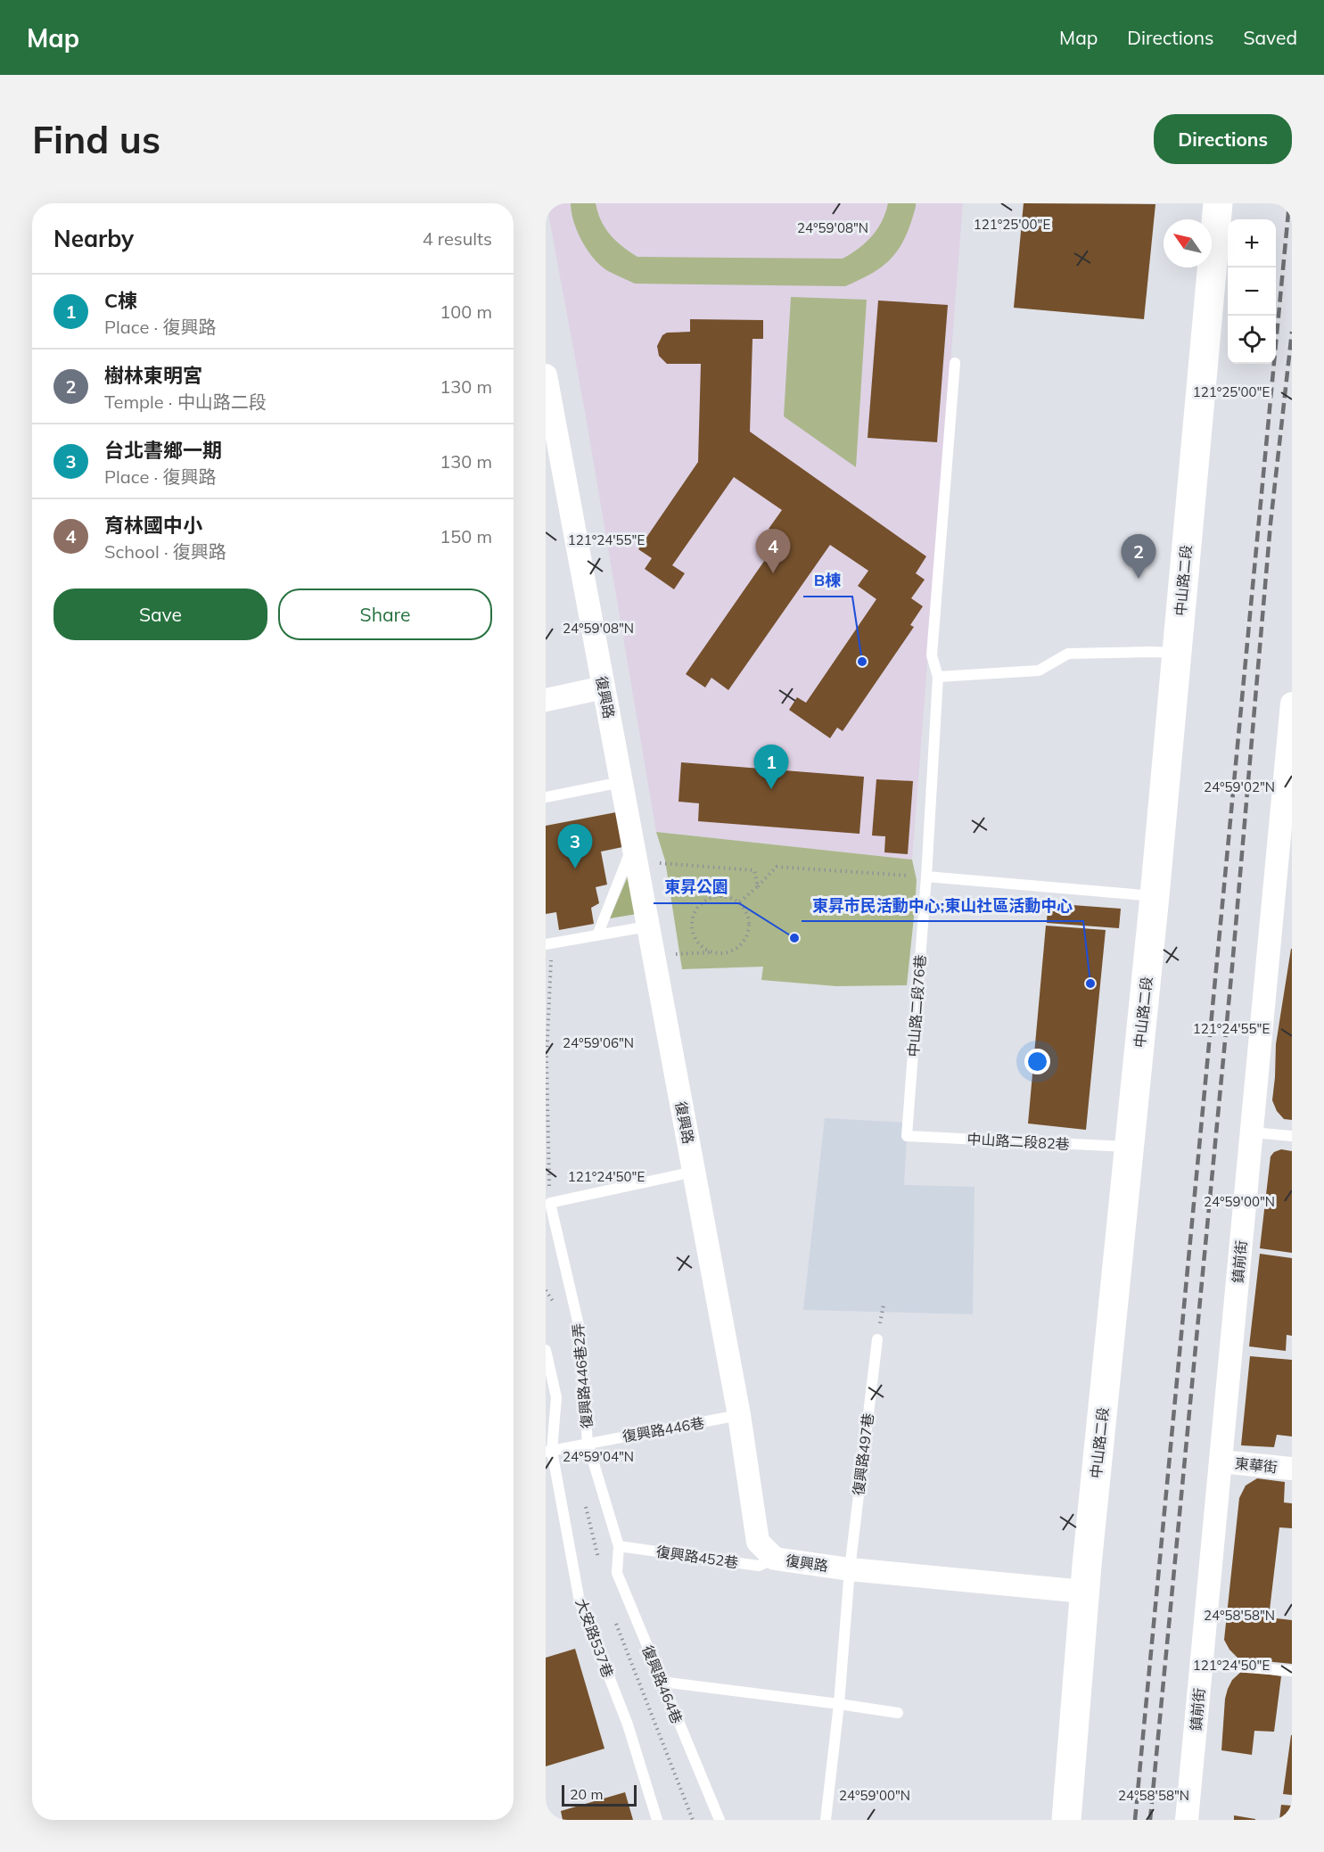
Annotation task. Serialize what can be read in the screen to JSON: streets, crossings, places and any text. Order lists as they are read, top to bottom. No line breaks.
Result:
{"streets":{"main road":["中山路二段"],"street":["復興路","鎮前街","東華街"],"lane":["中山路二段76巷","中山路二段82巷","復興路446巷2弄","復興路446巷","復興路497巷","復興路452巷","大安路537巷","復興路464巷"]},"crossings":[["中山路二段","復興路"],["中山路二段","中山路二段82巷"],["復興路","復興路446巷"],["復興路","復興路497巷"],["復興路","復興路452巷"],["中山路二段76巷","中山路二段82巷"],["鎮前街","東華街"],["復興路446巷2弄","復興路446巷"],["復興路446巷2弄","復興路452巷"],["復興路446巷2弄","復興路464巷"],["復興路452巷","復興路464巷"]],"places":["B棟","東昇公園","東昇市民活動中心;東山社區活動中心"],"scale_bar":"20 m","north":"top left","page":{"header":"Map","nav":["Map","Directions","Saved"],"buttons":["Directions",["Save","Share"]],"title":"Find us","heading":["Nearby","4 results"],"map_buttons":["+","−"],"list":[{"mark":"1","name":"C棟","note":"Place · 復興路","value":"100 m"},{"mark":"2","name":"樹林東明宮","note":"Temple · 中山路二段","value":"130 m"},{"mark":"3","name":"台北書鄉一期","note":"Place · 復興路","value":"130 m"},{"mark":"4","name":"育林國中小","note":"School · 復興路","value":"150 m"}],"pins":["4","2","1","3"],"scale":"20 m"},"coordinates":["121°25'00\"E","24°59'08\"N","121°24'55\"E","24°59'02\"N","24°59'06\"N","121°24'50\"E","24°59'00\"N","24°59'04\"N","24°58'58\"N"]}
